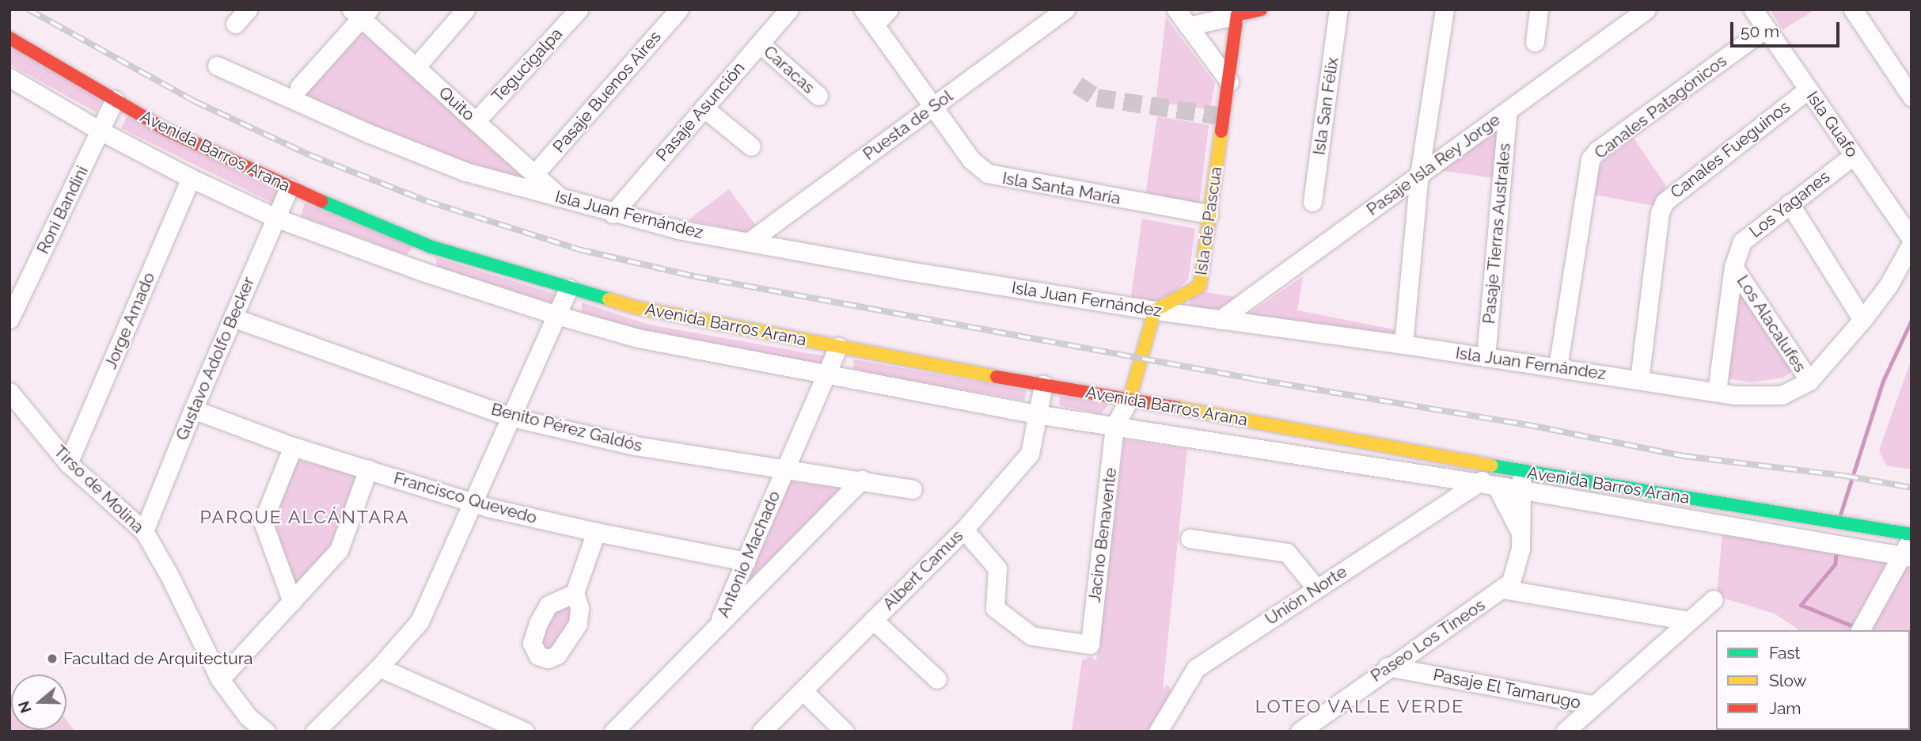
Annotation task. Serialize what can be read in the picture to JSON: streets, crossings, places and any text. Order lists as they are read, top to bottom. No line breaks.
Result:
{"streets":{"main road":["Avenida Barros Arana","Isla de Pascua"],"street":["Tegucigalpa","Caracas","Pasaje Buenos Aires","Quito","Isla San Félix","Canales Patagónicos","Pasaje Asunción","Isla Guafo","Puesta de Sol","Canales Fueguinos","Pasaje Isla Rey Jorge","Isla Santa María","Los Yaganes","Roni Bandini","Isla Juan Fernández","Pasaje Tierras Australes","Jorge Amado","Los Alacalufes","Gustavo Adolfo Becker","Benito Pérez Galdós","Tirso de Molina","Francisco Quevedo","Jacino Benavente","Antonio Machado","Albert Camus","Unión Norte","Paseo Los Tineos","Pasaje El Tamarugo"]},"crossings":[["Tegucigalpa","Quito"],["Caracas","Pasaje Asunción"],["Pasaje Buenos Aires","Quito"],["Quito","Isla Juan Fernández"],["Canales Patagónicos","Isla Guafo"],["Canales Patagónicos","Isla Juan Fernández"],["Pasaje Asunción","Isla Juan Fernández"],["Isla Guafo","Canales Fueguinos"],["Isla Guafo","Los Yaganes"],["Puesta de Sol","Isla Santa María"],["Puesta de Sol","Isla Juan Fernández"],["Canales Fueguinos","Isla Juan Fernández"],["Avenida Barros Arana","Roni Bandini"],["Avenida Barros Arana","Jorge Amado"],["Avenida Barros Arana","Gustavo Adolfo Becker"],["Avenida Barros Arana","Jacino Benavente"],["Avenida Barros Arana","Antonio Machado"],["Avenida Barros Arana","Albert Camus"],["Avenida Barros Arana","Unión Norte"],["Avenida Barros Arana","Paseo Los Tineos"],["Pasaje Isla Rey Jorge","Isla Juan Fernández"],["Pasaje Isla Rey Jorge","Pasaje Tierras Australes"],["Isla Santa María","Isla de Pascua"],["Los Yaganes","Isla Juan Fernández"],["Los Yaganes","Los Alacalufes"],["Isla Juan Fernández","Isla de Pascua"],["Isla Juan Fernández","Pasaje Tierras Australes"],["Isla Juan Fernández","Los Alacalufes"],["Jorge Amado","Tirso de Molina"],["Gustavo Adolfo Becker","Benito Pérez Galdós"],["Gustavo Adolfo Becker","Tirso de Molina"],["Gustavo Adolfo Becker","Francisco Quevedo"],["Benito Pérez Galdós","Antonio Machado"],["Francisco Quevedo","Antonio Machado"],["Jacino Benavente","Albert Camus"],["Unión Norte","Paseo Los Tineos"],["Paseo Los Tineos","Pasaje El Tamarugo"]],"districts":["PARQUE ALCÁNTARA","LOTEO VALLE VERDE"],"places":["Facultad de Arquitectura"],"legend":["Fast","Slow","Jam"],"scale_bar":"50 m","north":"left"}
